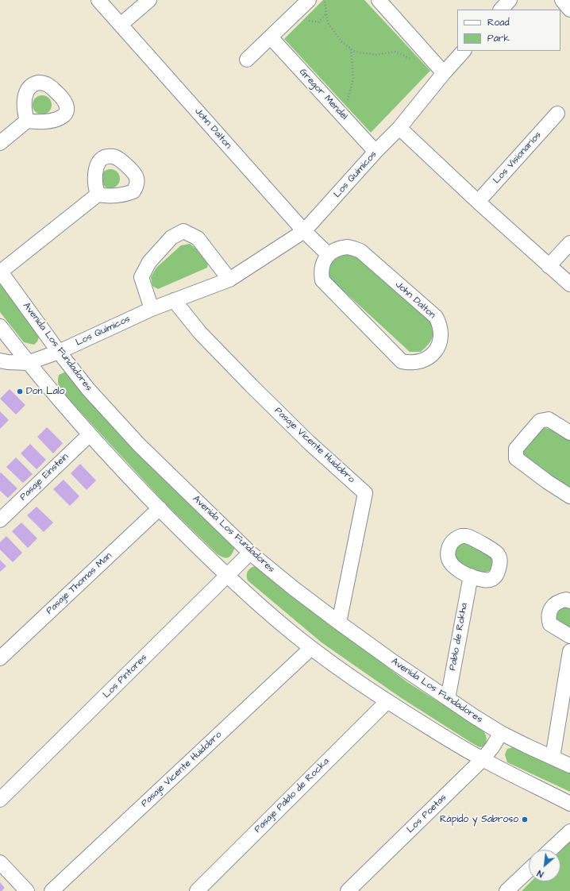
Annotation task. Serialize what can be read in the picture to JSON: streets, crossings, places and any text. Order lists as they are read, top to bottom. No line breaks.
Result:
{"streets":{"street":["Gregor Mendel","John Dalton","Los Visionarios","Los Químicos","Avenida Los Fundadores","Pasaje Vicente Huidobro","Pasaje Einstein","Pasaje Thomas Man","Pablo de Rokha","Los Pintores","Pasaje Pablo de Rocka","Los Poetas"]},"crossings":[["Gregor Mendel","Los Químicos"],["John Dalton","Los Químicos"],["Los Químicos","Avenida Los Fundadores"],["Los Químicos","Pasaje Vicente Huidobro"],["Avenida Los Fundadores","Pasaje Vicente Huidobro"],["Avenida Los Fundadores","Pablo de Rokha"],["Avenida Los Fundadores","Los Pintores"],["Avenida Los Fundadores","Los Poetas"]],"places":["Don Lalo","Rápido y Sabroso"],"legend":["Road","Park"],"north":"bottom left"}
